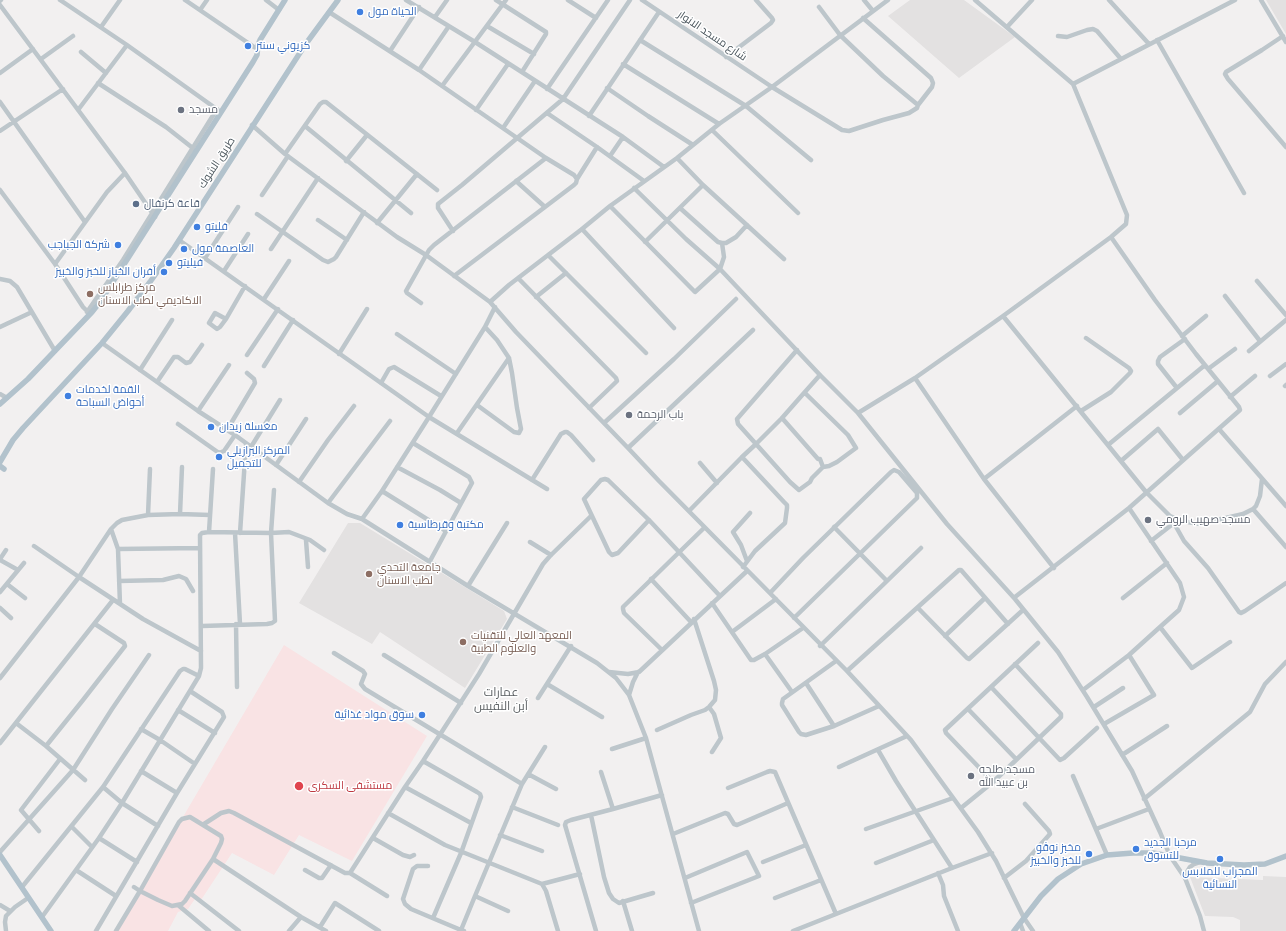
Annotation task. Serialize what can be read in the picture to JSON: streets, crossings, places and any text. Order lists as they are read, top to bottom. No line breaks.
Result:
{"streets":{"main road":["طريق الشوك"],"street":["شارع مسجد الانوار"]},"districts":["عمارات أبن النفيس"],"places":["الحياة مول","كزيوني سنتر","مسجد","قاعة كرنفال","فليتو","شركة الجباجب","العاصمة مول","فيليتو","أفران الخباز للخبز والخبيز","مركز طرابلس الاكاديمي لطب الاسنان","القمة لخدمات أحواض السباحة","باب الرحمة","مغسلة زيدان","المركز البرازيلي للتجميل","مسجد صهيب الرومي","مكتبة وقرطاسية","جامعة التحدي لطب الاسنان","المعهد العالي للتقنيات والعلوم الطبية","سوق مواد غذائية","مسجد طلحه بن عبيد الله","مستشفى السكرى","مرحبا الجديد للتسوق","مخبز نوڤو للخبز والخبيز","المجراب للملابس النسائية"]}
